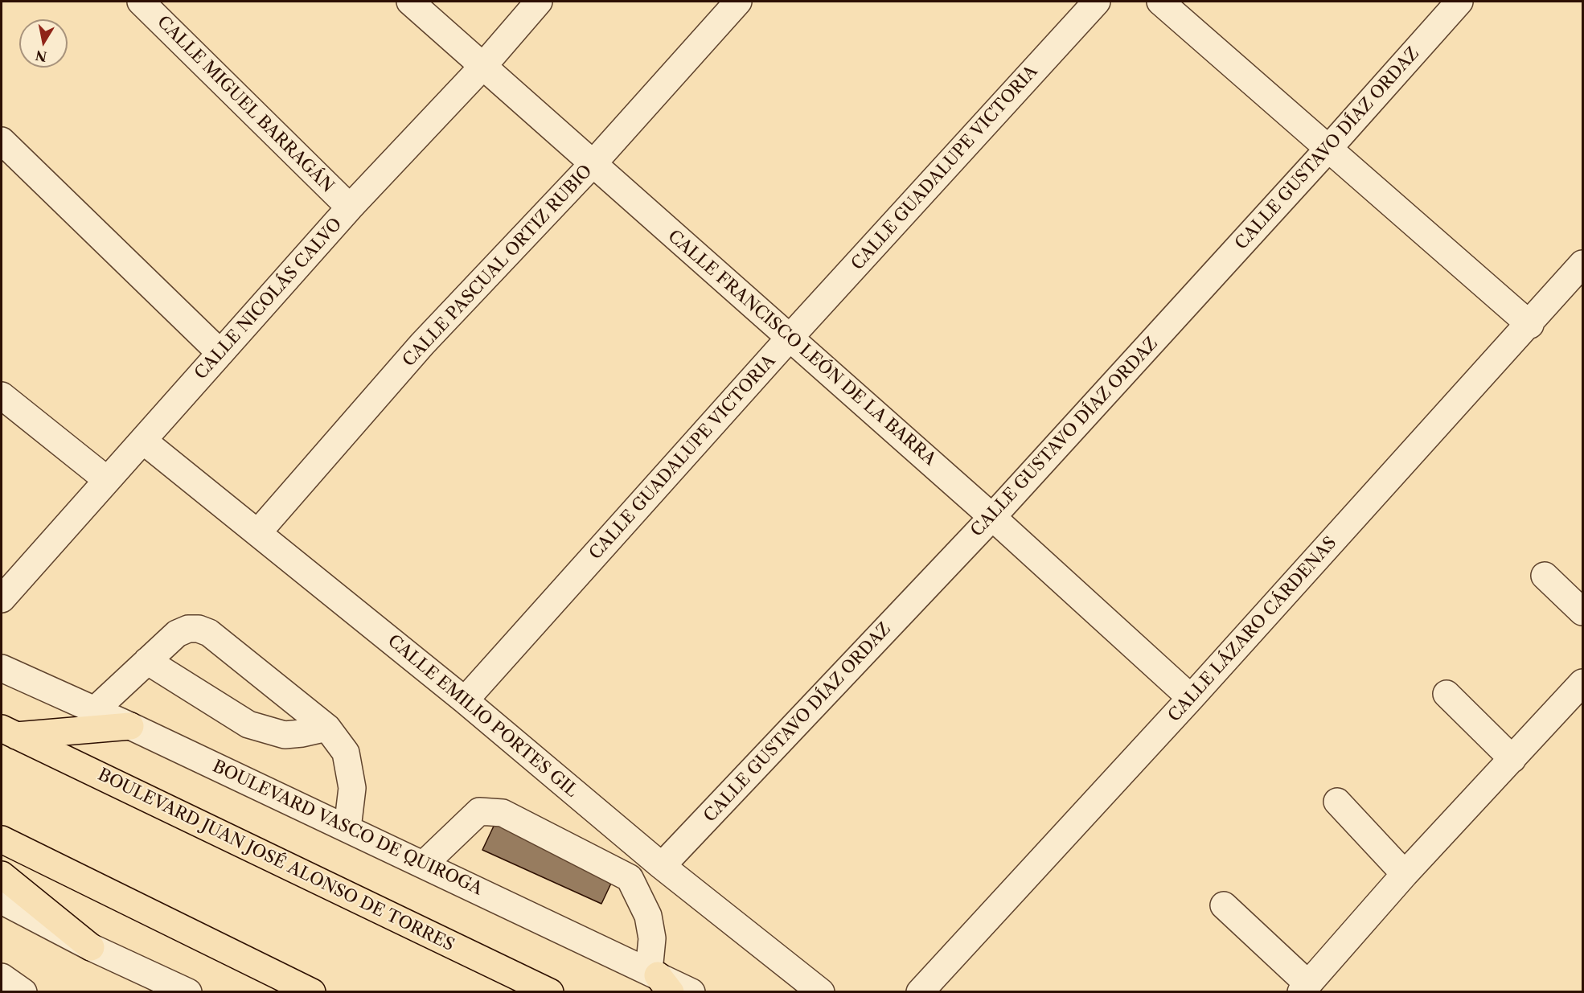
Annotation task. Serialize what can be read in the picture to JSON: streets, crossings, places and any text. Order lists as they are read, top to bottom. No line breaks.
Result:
{"streets":{"main road":["BOULEVARD JUAN JOSÉ ALONSO DE TORRES"],"street":["CALLE MIGUEL BARRAGÁN","CALLE GUSTAVO DÍAZ ORDAZ","CALLE GUADALUPE VICTORIA","CALLE PASCUAL ORTIZ RUBIO","CALLE NICOLÁS CALVO","CALLE FRANCISCO LEÓN DE LA BARRA","CALLE LÁZARO CÁRDENAS","CALLE EMILIO PORTES GIL","BOULEVARD VASCO DE QUIROGA"]},"crossings":[["CALLE MIGUEL BARRAGÁN","CALLE NICOLÁS CALVO"],["CALLE GUSTAVO DÍAZ ORDAZ","CALLE FRANCISCO LEÓN DE LA BARRA"],["CALLE GUSTAVO DÍAZ ORDAZ","CALLE EMILIO PORTES GIL"],["CALLE GUADALUPE VICTORIA","CALLE FRANCISCO LEÓN DE LA BARRA"],["CALLE GUADALUPE VICTORIA","CALLE EMILIO PORTES GIL"],["CALLE PASCUAL ORTIZ RUBIO","CALLE FRANCISCO LEÓN DE LA BARRA"],["CALLE PASCUAL ORTIZ RUBIO","CALLE EMILIO PORTES GIL"],["CALLE NICOLÁS CALVO","CALLE FRANCISCO LEÓN DE LA BARRA"],["CALLE NICOLÁS CALVO","CALLE EMILIO PORTES GIL"],["CALLE FRANCISCO LEÓN DE LA BARRA","CALLE LÁZARO CÁRDENAS"]],"north":"bottom"}
